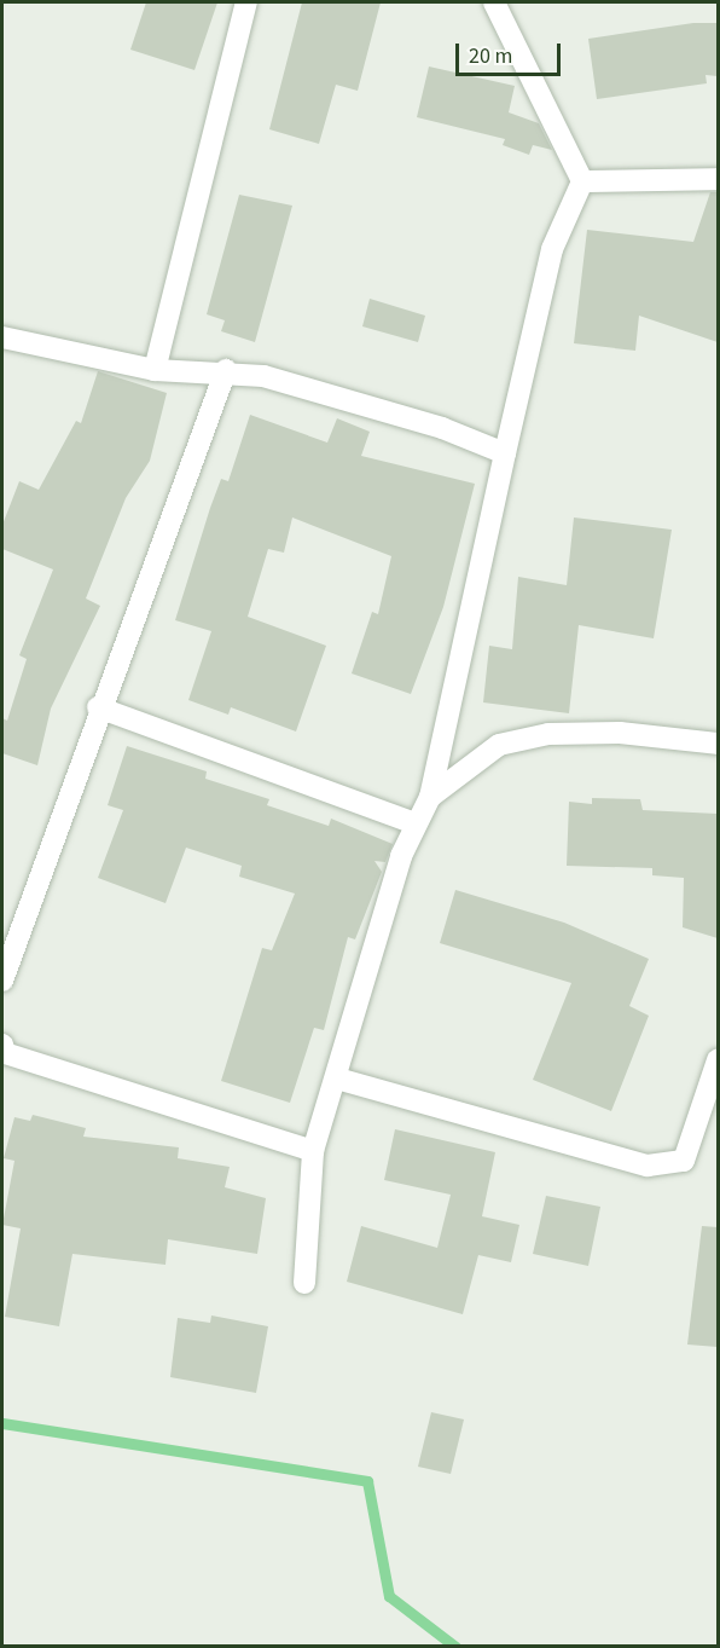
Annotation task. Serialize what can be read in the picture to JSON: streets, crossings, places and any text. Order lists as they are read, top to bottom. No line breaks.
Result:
{"scale_bar":"20 m"}
